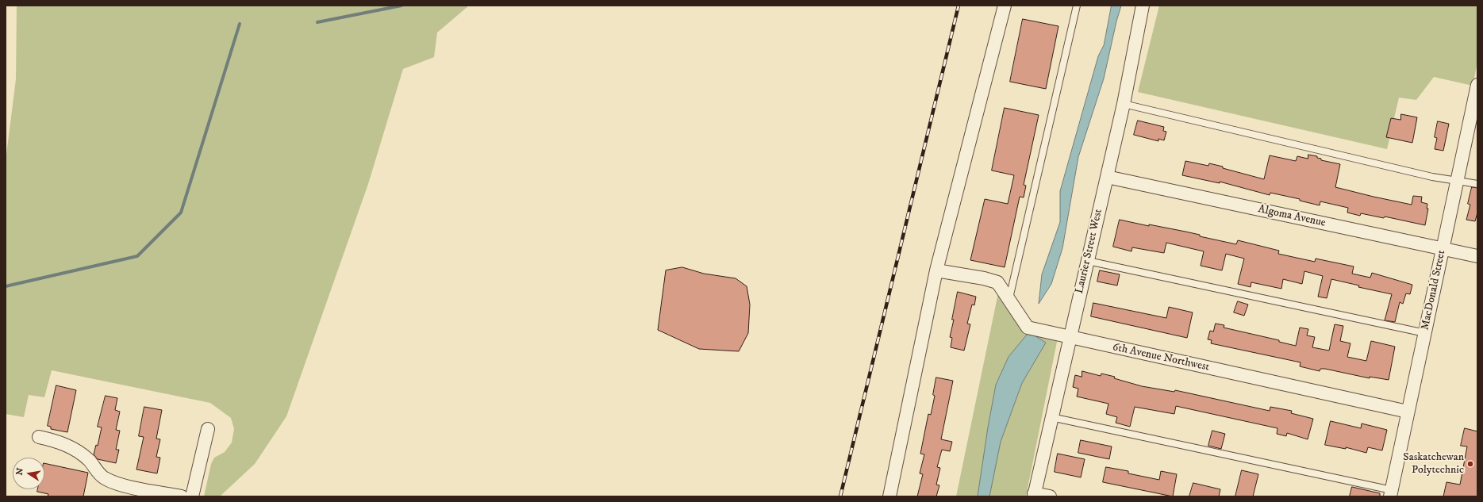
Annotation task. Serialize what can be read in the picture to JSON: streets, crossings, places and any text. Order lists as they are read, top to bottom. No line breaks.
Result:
{"streets":{"street":["Algoma Avenue","Laurier Street West","MacDonald Street","6th Avenue Northwest"]},"crossings":[["Algoma Avenue","Laurier Street West"],["Algoma Avenue","MacDonald Street"],["Laurier Street West","6th Avenue Northwest"],["MacDonald Street","6th Avenue Northwest"]],"places":["Saskatchewan Polytechnic"],"north":"left"}
